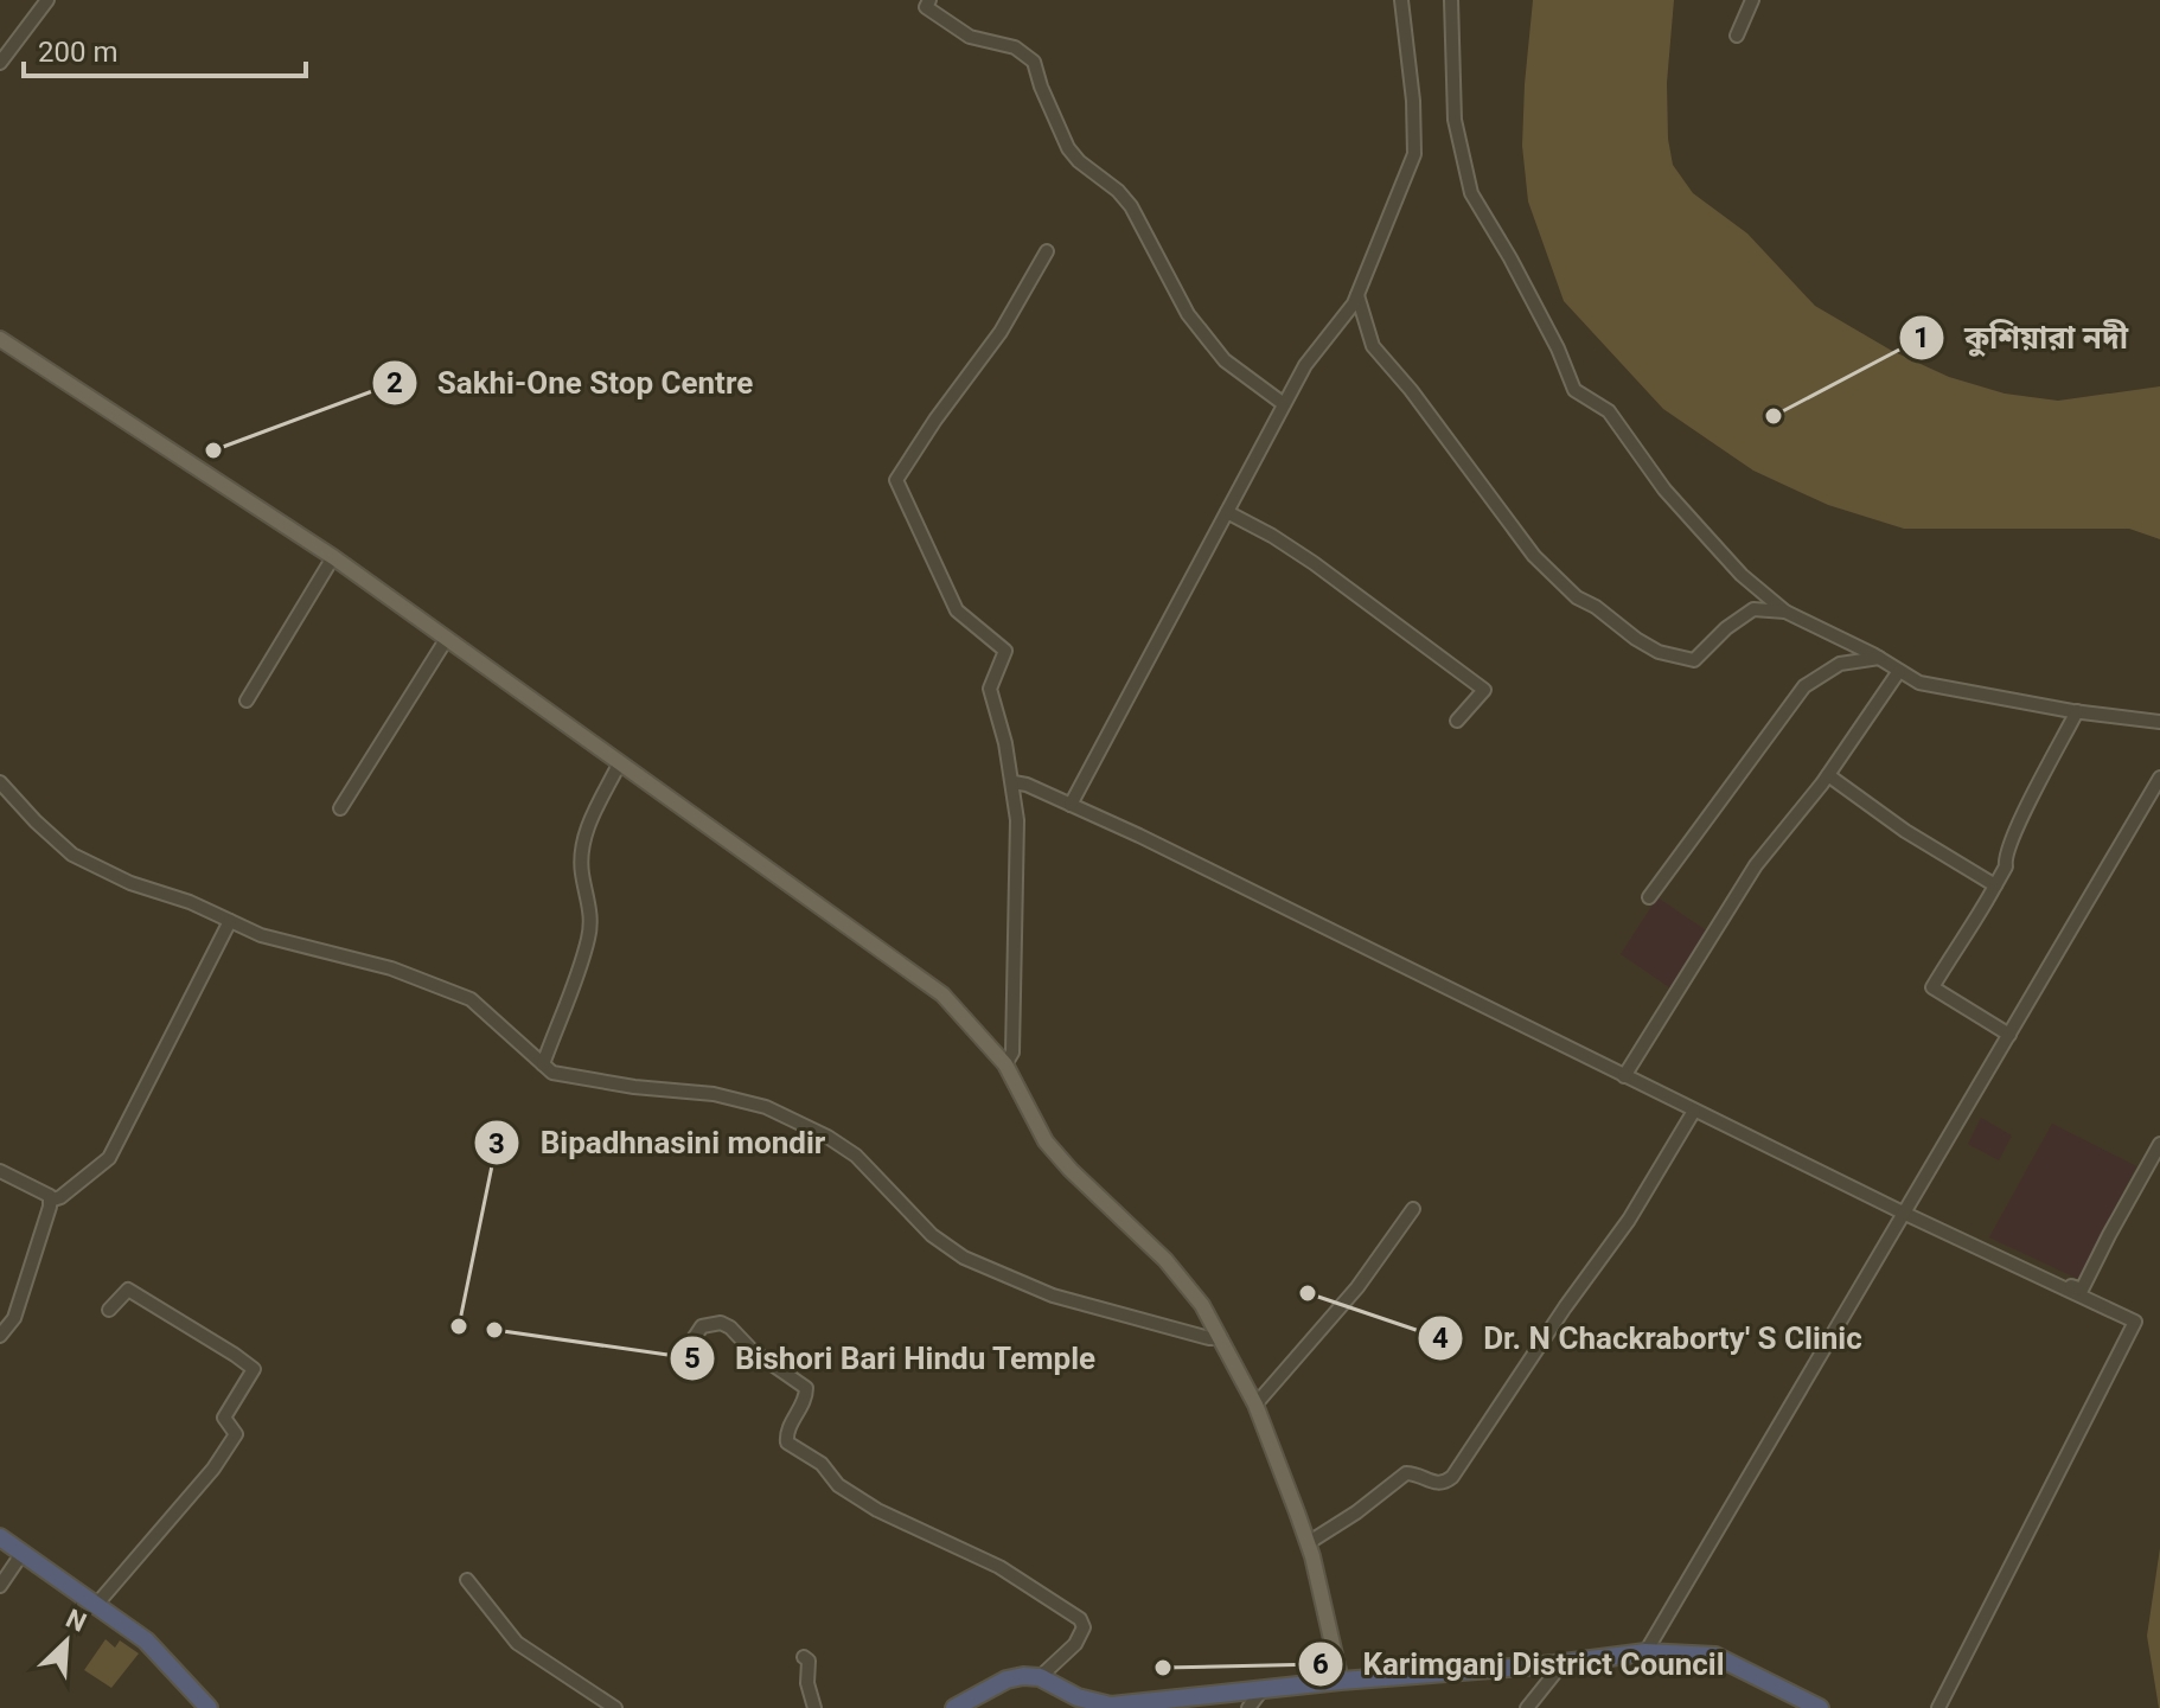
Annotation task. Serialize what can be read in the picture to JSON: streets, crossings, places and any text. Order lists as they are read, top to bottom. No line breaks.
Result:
{"places":["কুশিয়ারা নদী","Sakhi-One Stop Centre","Dr. N Chackraborty' S Clinic","Bipadhnasini mondir","Bishori Bari Hindu Temple","Karimganj District Council"],"scale_bar":"200 m","north":"top right"}
